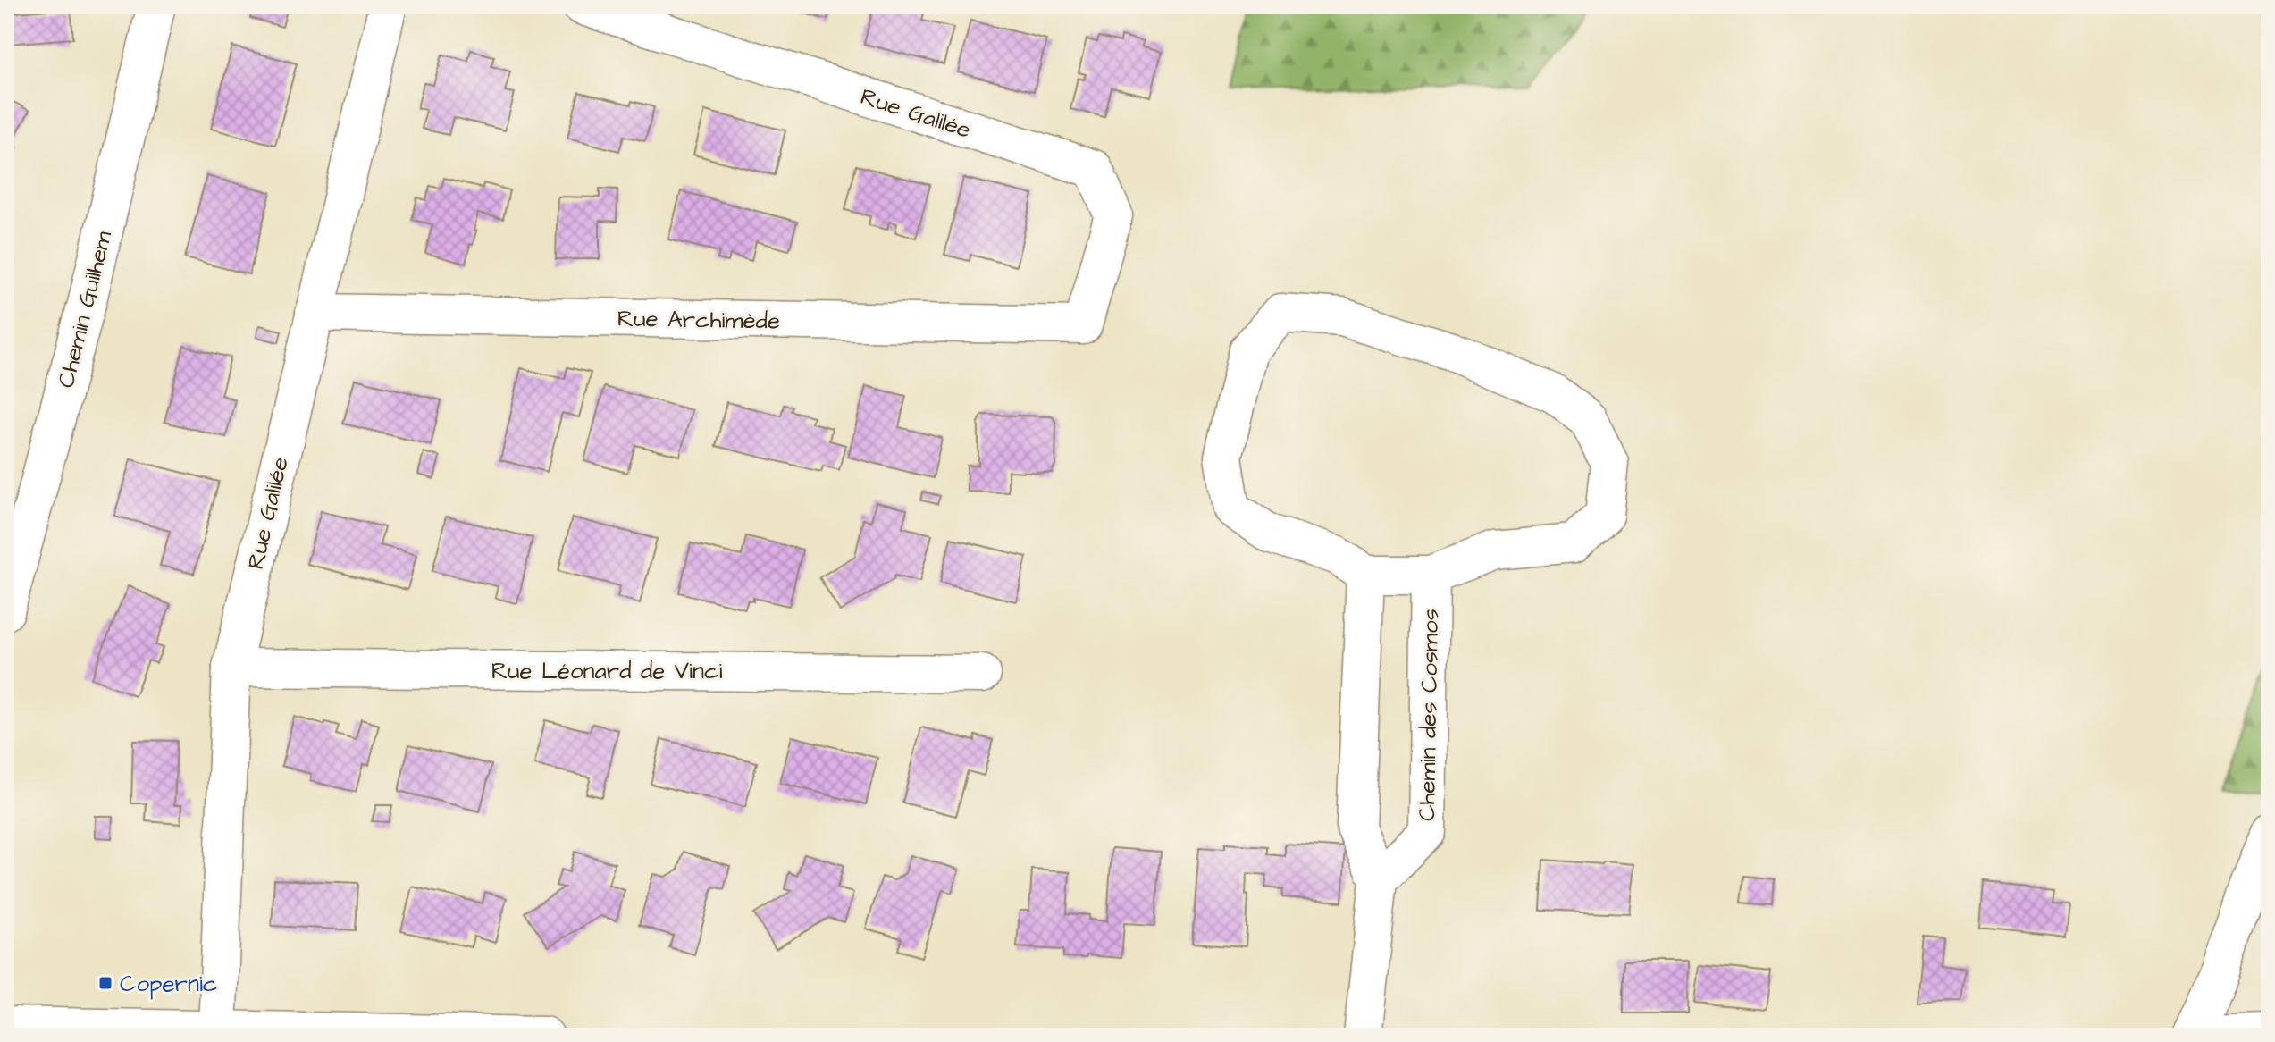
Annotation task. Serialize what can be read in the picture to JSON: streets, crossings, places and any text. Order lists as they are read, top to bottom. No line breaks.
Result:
{"streets":{"street":["Rue Galilée","Chemin Guilhem","Rue Archimède","Rue Léonard de Vinci","Chemin des Cosmos"]},"crossings":[["Rue Galilée","Rue Archimède"],["Rue Galilée","Rue Léonard de Vinci"]],"places":{"transit":["Copernic"]}}
